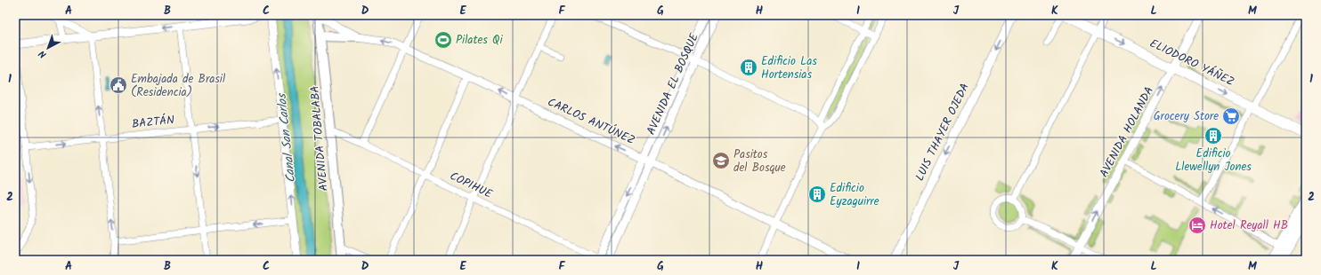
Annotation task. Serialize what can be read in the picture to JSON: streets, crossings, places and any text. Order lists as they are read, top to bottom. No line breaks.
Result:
{"streets":{"main road":["ELIODORO YÁÑEZ","AVENIDA TOBALABA"],"street":["AVENIDA EL BOSQUE","CARLOS ANTÚNEZ","BAZTÁN","LUIS THAYER OJEDA","AVENIDA HOLANDA","COPIHUE"]},"crossings":[["ELIODORO YÁÑEZ","AVENIDA HOLANDA"],["AVENIDA EL BOSQUE","CARLOS ANTÚNEZ"],["AVENIDA EL BOSQUE","COPIHUE"],["CARLOS ANTÚNEZ","AVENIDA TOBALABA"],["AVENIDA TOBALABA","COPIHUE"]],"one_way":["ELIODORO YÁÑEZ","CARLOS ANTÚNEZ","BAZTÁN","LUIS THAYER OJEDA","AVENIDA HOLANDA"],"water":["Canal San Carlos"],"places":{"sports":["Pilates Qi"],"building":["Edificio Las Hortensias","Edificio Llewellyn Jones","Edificio Eyzaguirre"],"public building":["Embajada de Brasil (Residencia)"],"supermarket":["Grocery Store"],"school or university":["Pasitos del Bosque"],"hotel":["Hotel Reyall HB"]},"north":"bottom left","grid":{"columns":["A","B","C","D","E","F","G","H","I","J","K","L","M"],"rows":["1","2"]}}
